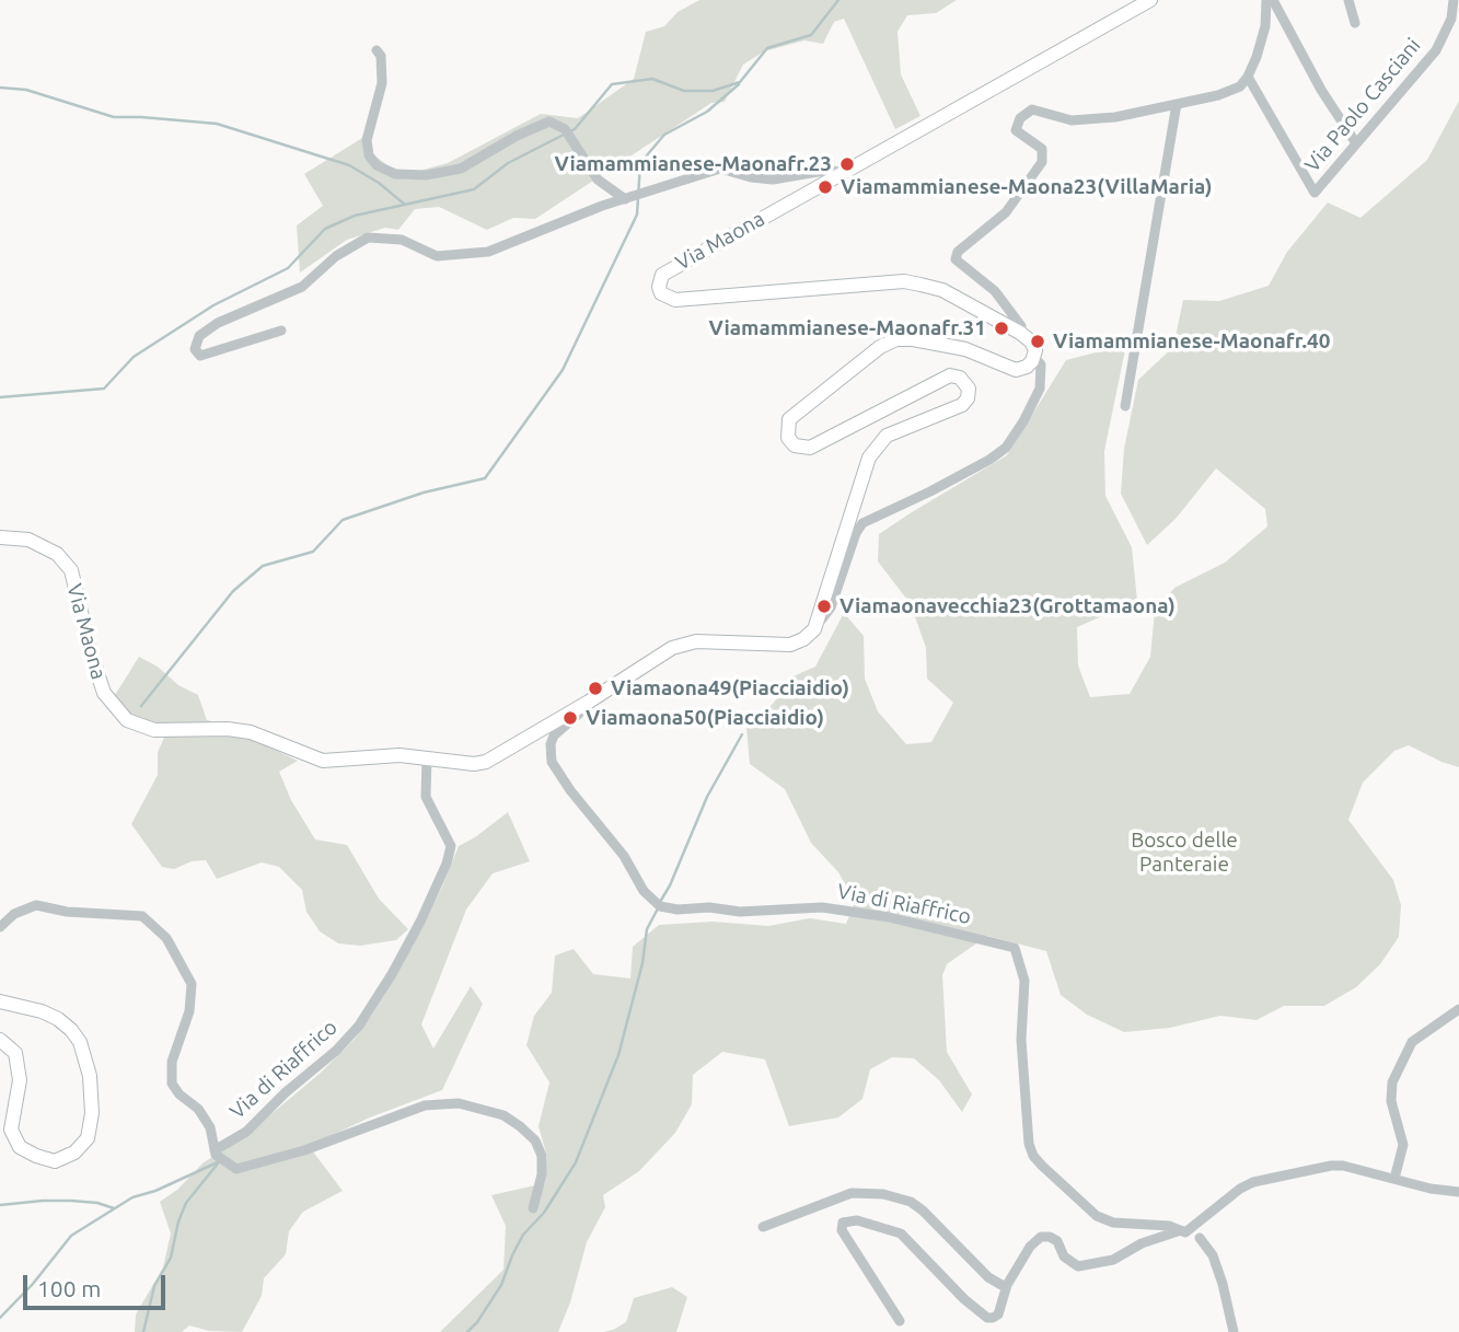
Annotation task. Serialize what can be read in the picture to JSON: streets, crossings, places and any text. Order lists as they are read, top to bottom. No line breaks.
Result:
{"streets":{"main road":["Via Maona"],"street":["Via Paolo Casciani","Via di Riaffrico"]},"crossings":[["Via Maona","Via di Riaffrico"]],"parks":["Bosco delle Panteraie"],"places":["Viamammianese-Maonafr.23","Viamammianese-Maona23(VillaMaria)","Viamammianese-Maonafr.31","Viamammianese-Maonafr.40","Viamaonavecchia23(Grottamaona)","Viamaona49(Piacciaidio)","Viamaona50(Piacciaidio)"],"scale_bar":"100 m"}
